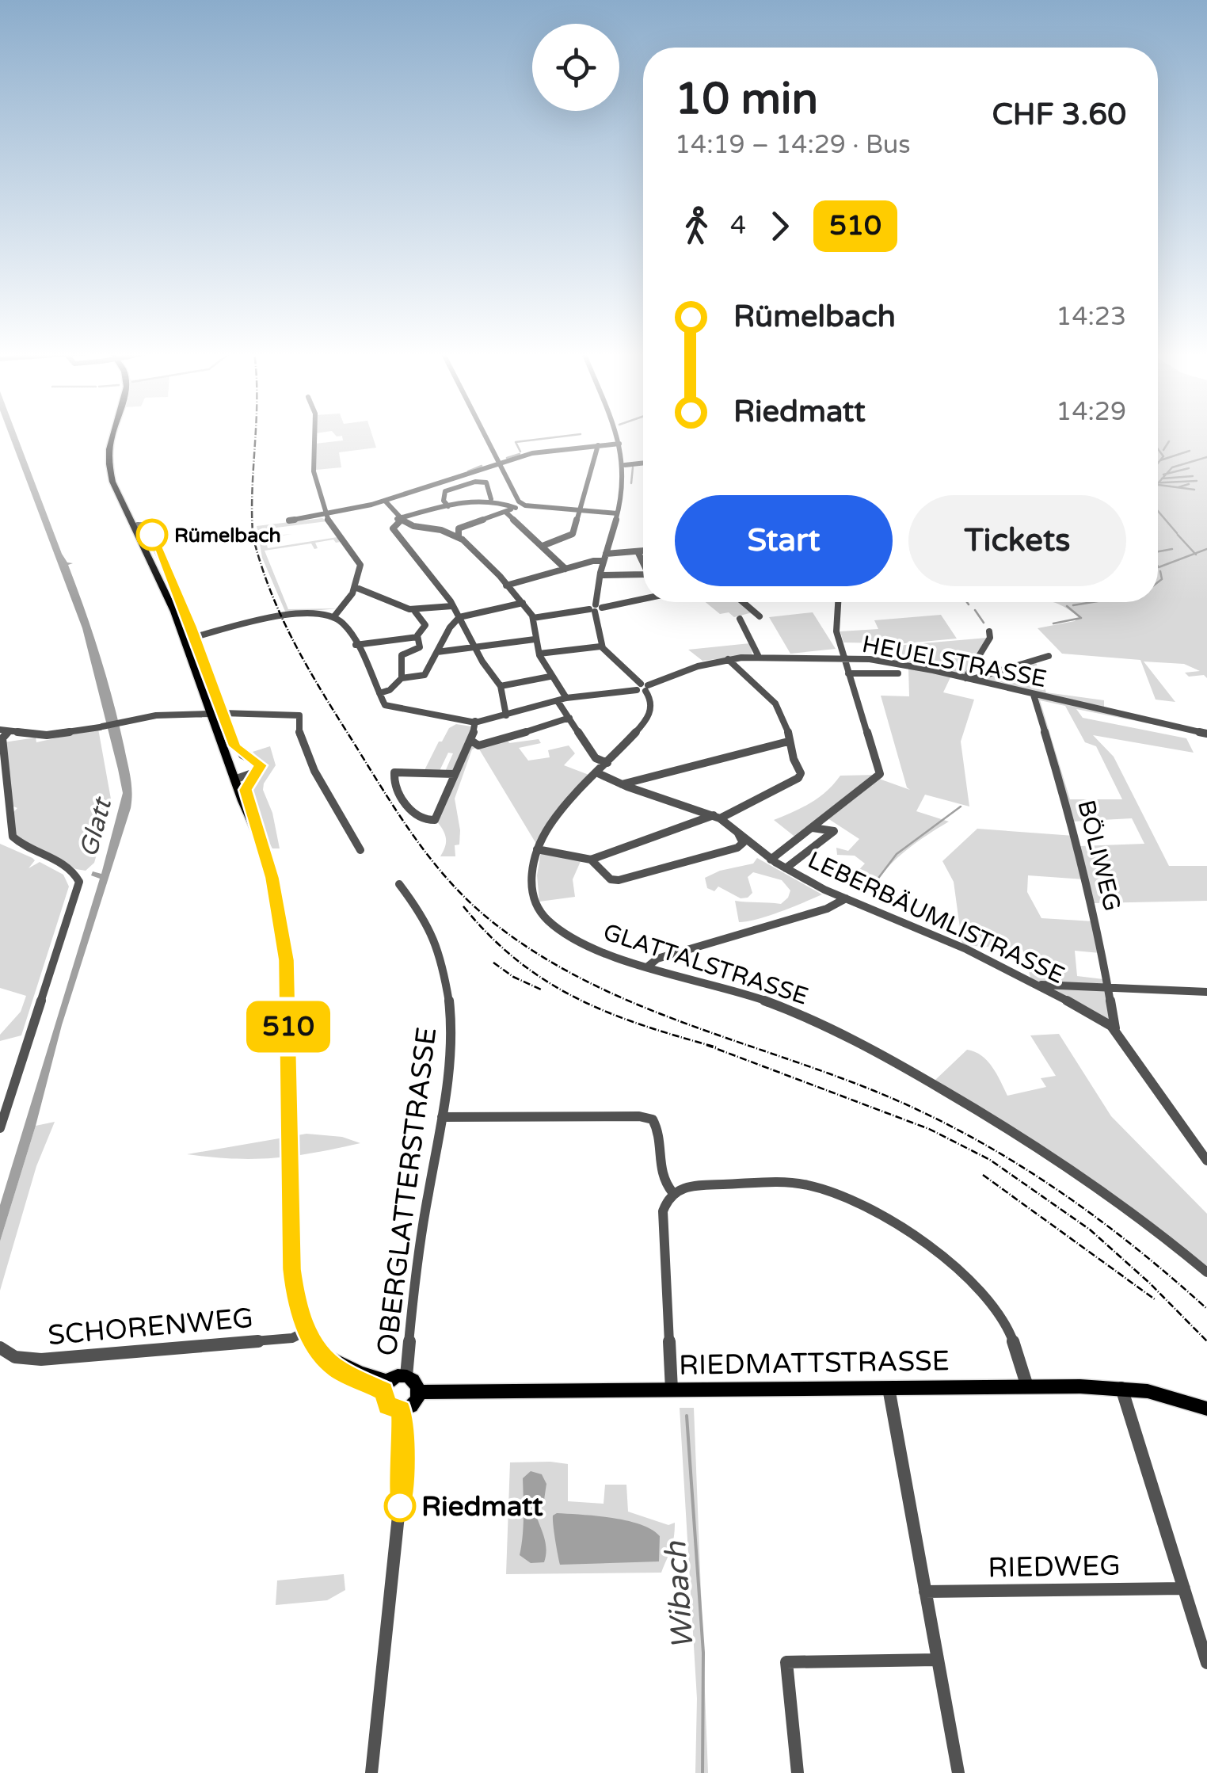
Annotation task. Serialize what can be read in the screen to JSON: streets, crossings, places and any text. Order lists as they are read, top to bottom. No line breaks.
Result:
{"streets":{"main road":["RIEDMATTSTRASSE"],"street":["HEUELSTRASSE","BÖLIWEG","LEBERBÄUMLISTRASSE","GLATTALSTRASSE","OBERGLATTERSTRASSE","SCHORENWEG","RIEDWEG"]},"crossings":[["HEUELSTRASSE","BÖLIWEG"],["HEUELSTRASSE","GLATTALSTRASSE"],["BÖLIWEG","LEBERBÄUMLISTRASSE"],["LEBERBÄUMLISTRASSE","GLATTALSTRASSE"],["OBERGLATTERSTRASSE","RIEDMATTSTRASSE"]],"water":["Glatt","Wibach"],"places":["Rümelbach","Riedmatt"],"lines":["bus line 510"],"page":{"on_map":"510","heading":["10 min","14:19 – 14:29 · Bus","CHF 3.60"],"legs":["4","510"],"list":[{"name":"Rümelbach","value":"14:23"},{"name":"Riedmatt","value":"14:29"}],"buttons":["Start","Tickets"]}}
